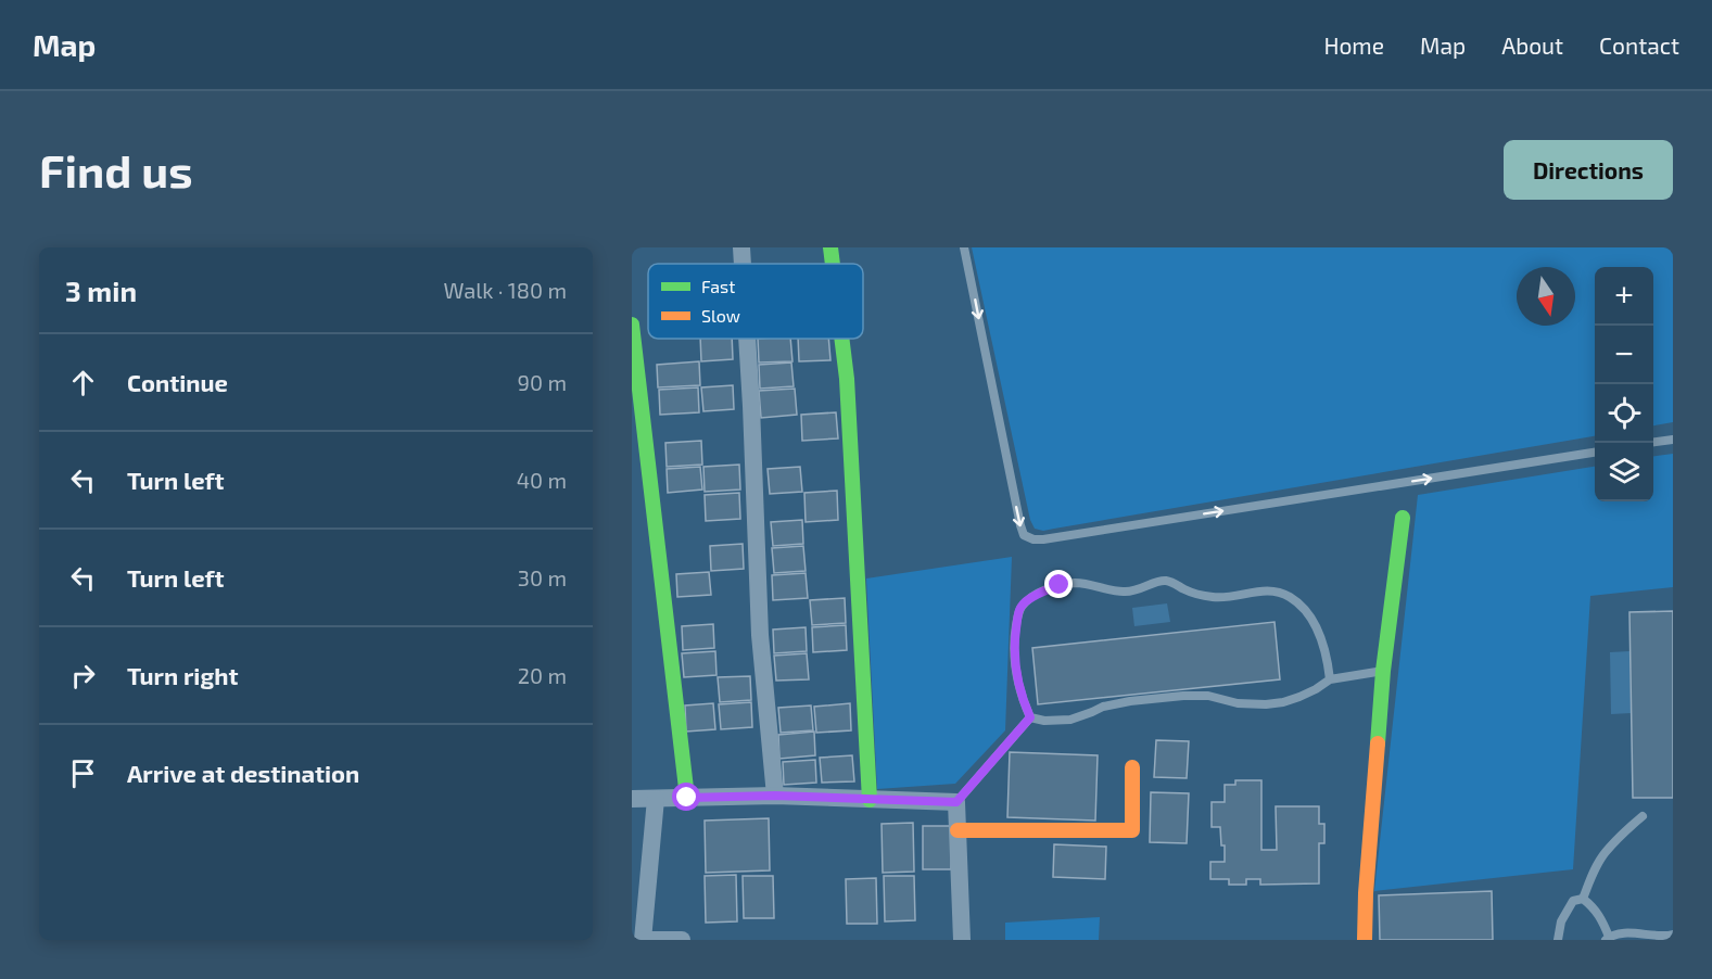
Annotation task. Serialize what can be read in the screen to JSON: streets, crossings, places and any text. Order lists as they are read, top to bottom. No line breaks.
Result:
{"legend":["Fast","Slow"],"north":"bottom","page":{"header":"Map","nav":["Home","Map","About","Contact"],"buttons":"Directions","title":"Find us","heading":["3 min","Walk · 180 m"],"map_buttons":["+","−"],"list":[["Continue","90 m"],["Turn left","40 m"],["Turn left","30 m"],["Turn right","20 m"],"Arrive at destination"]}}
